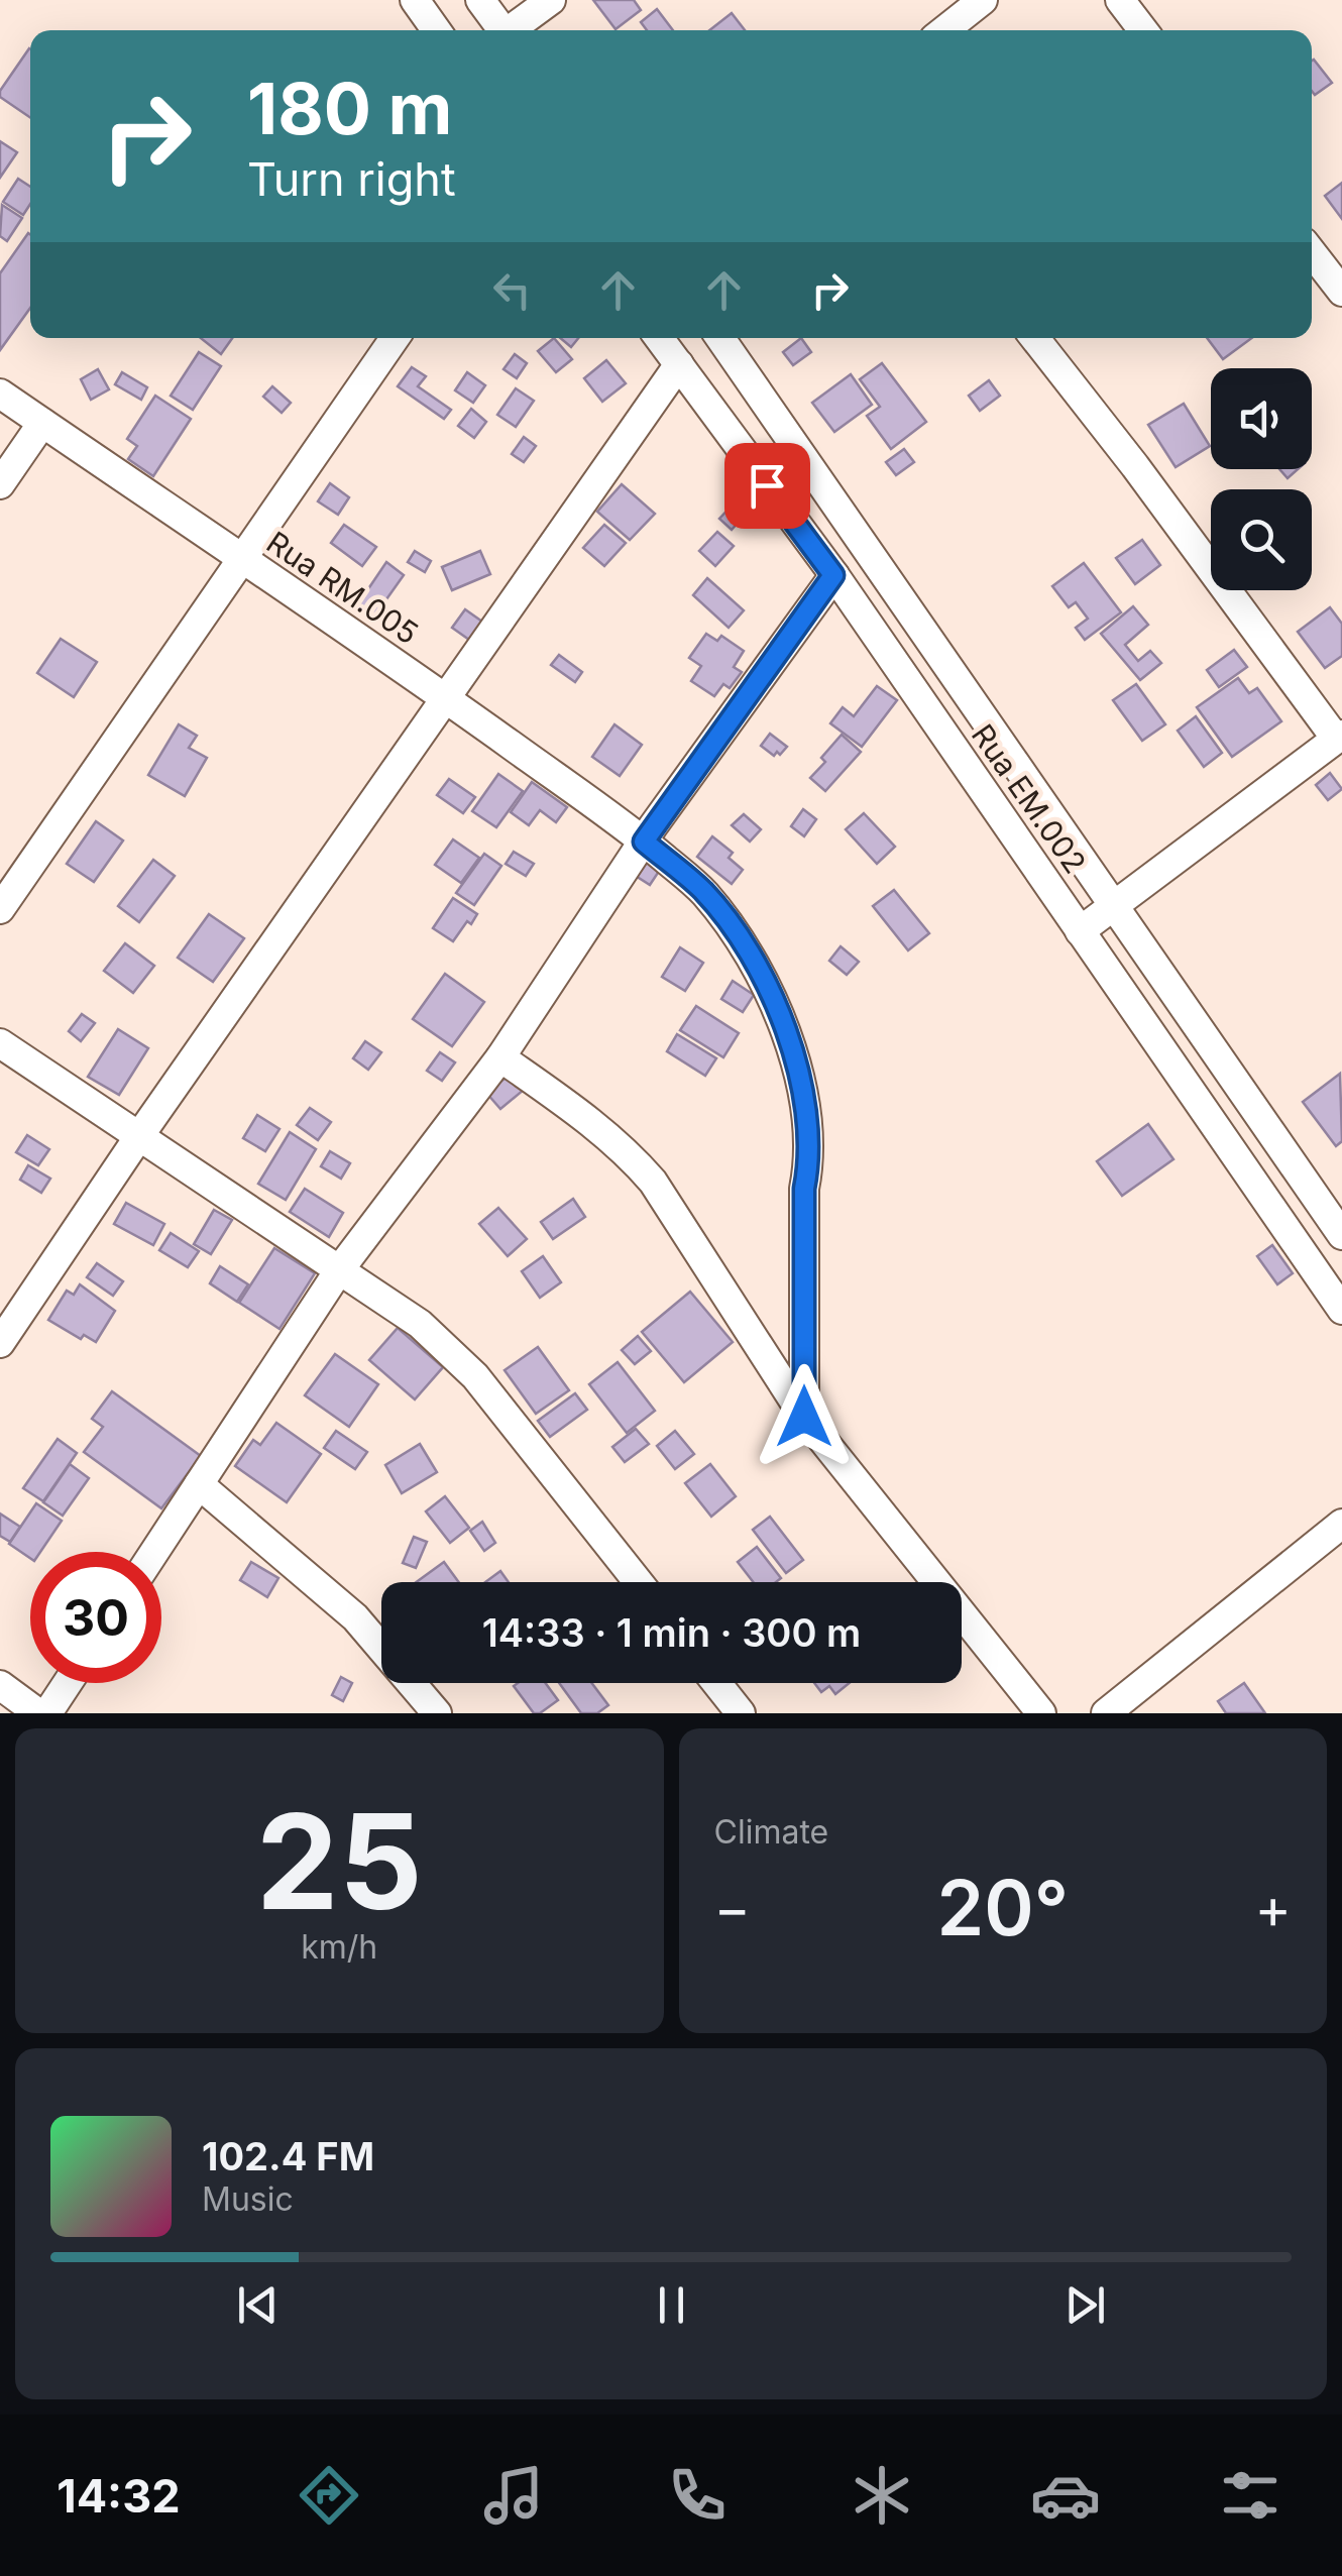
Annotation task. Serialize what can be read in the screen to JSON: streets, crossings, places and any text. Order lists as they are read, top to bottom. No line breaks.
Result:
{"streets":{"street":["Rua RM.005","Rua EM.002"]},"page":{"turn":["180 m","Turn right"],"limit":"30","trip":"14:33 · 1 min · 300 m","tile":[["25","km/h"],"Climate"],"heat":["−","20°","+"],"song":["102.4 FM","Music"],"tabs":"14:32"}}
